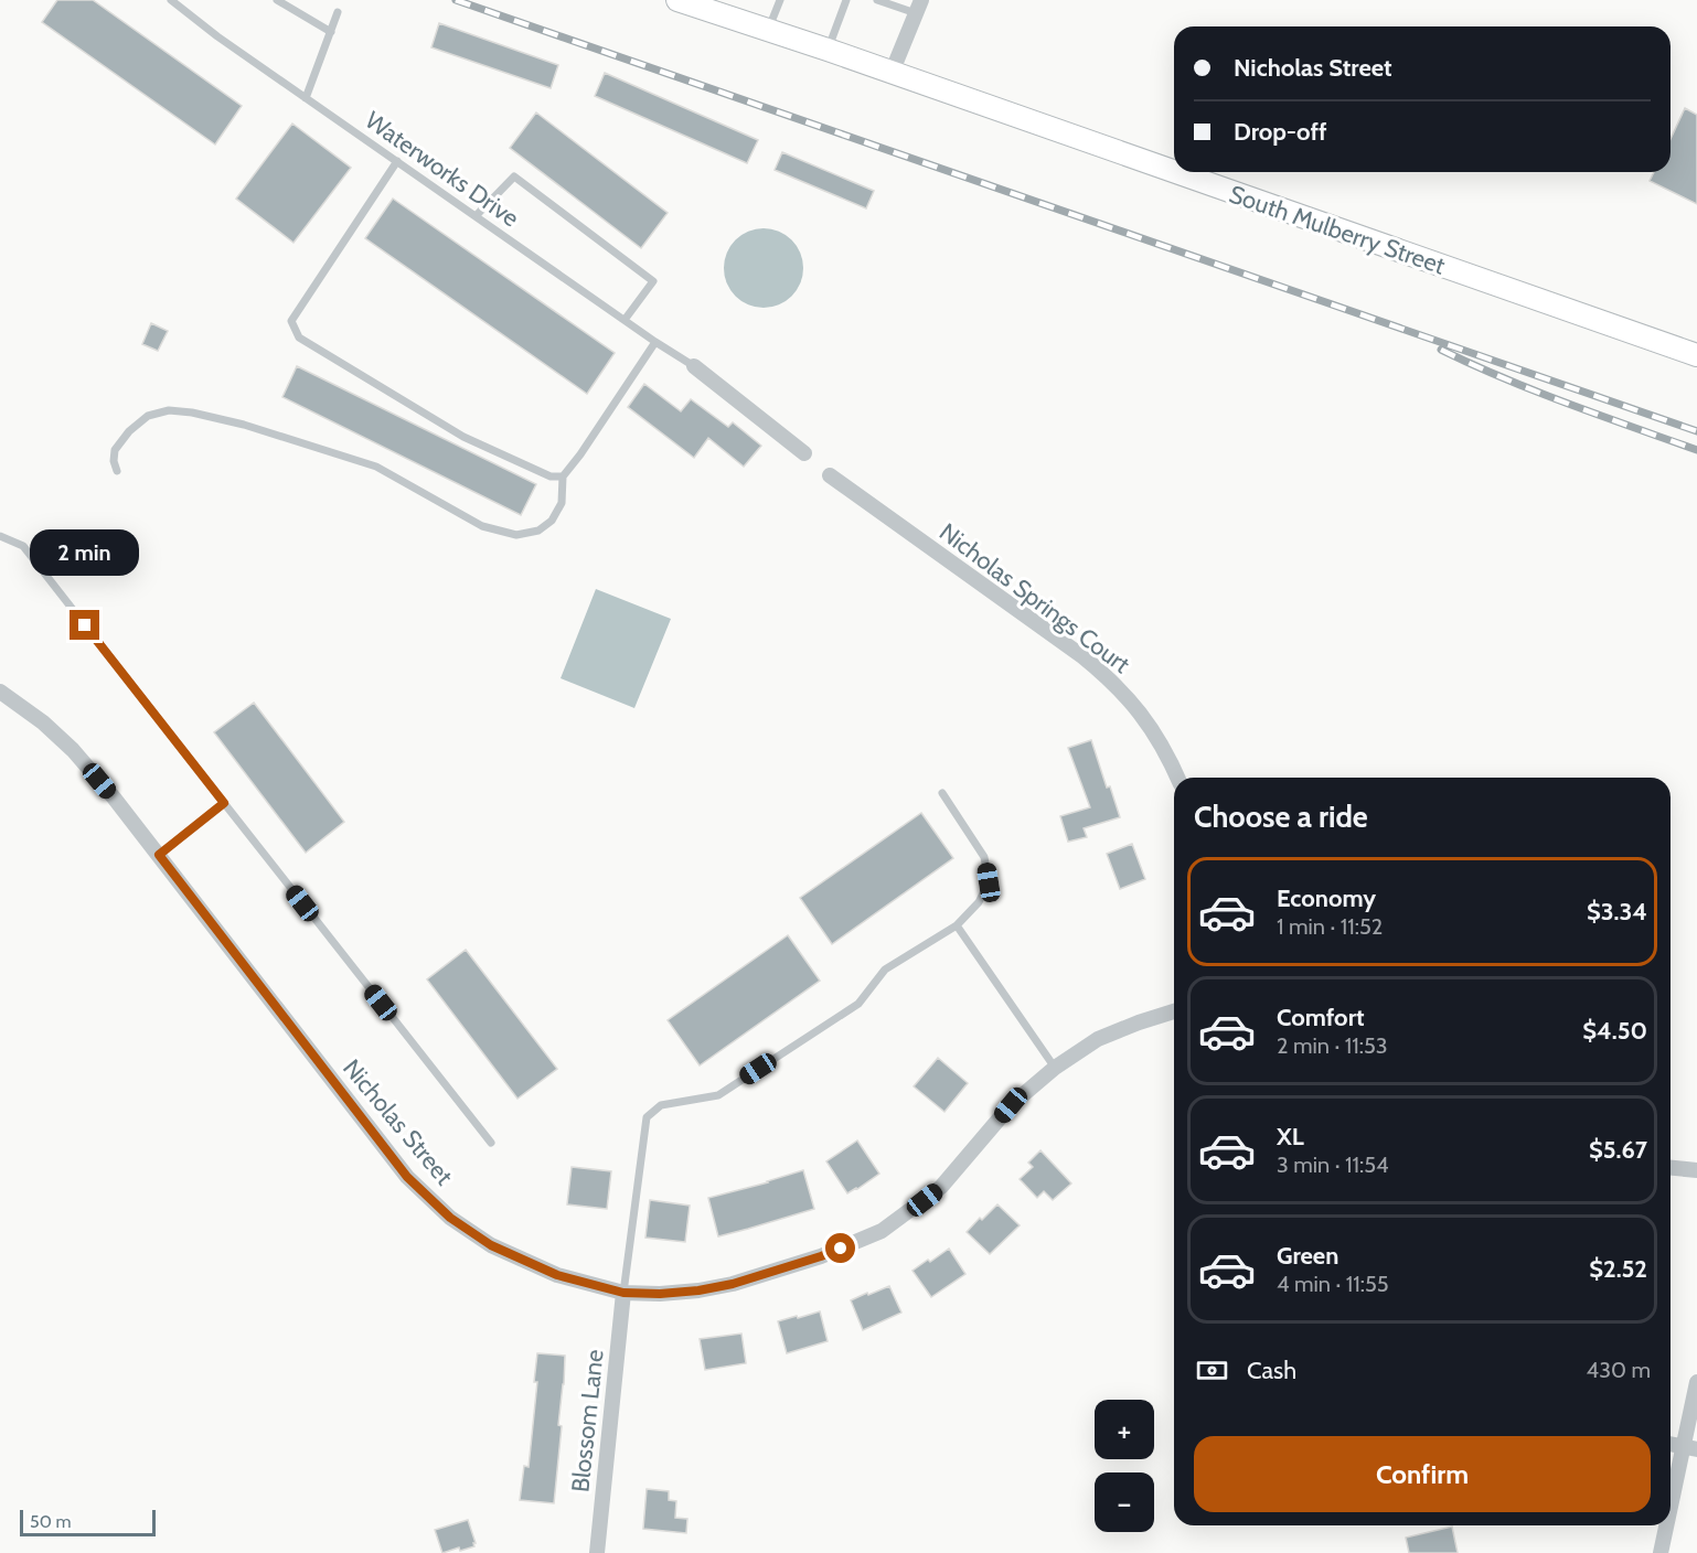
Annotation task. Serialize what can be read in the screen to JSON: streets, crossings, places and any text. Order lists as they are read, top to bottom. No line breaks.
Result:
{"streets":{"main road":["South Mulberry Street"],"street":["Nicholas Springs Court","Nicholas Street","Blossom Lane"],"lane":["Waterworks Drive"]},"crossings":[["Nicholas Street","Blossom Lane"]],"scale_bar":"50 m","page":{"banner":["Nicholas Street","Drop-off"],"bubble":"2 min","heading":"Choose a ride","list":[{"name":"Economy","note":"1 min · 11:52","value":"$3.34"},{"name":"Comfort","note":"2 min · 11:53","value":"$4.50"},{"name":"XL","note":"3 min · 11:54","value":"$5.67"},{"name":"Green","note":"4 min · 11:55","value":"$2.52"}],"pay":["Cash","430 m"],"map_buttons":["+","−"],"buttons":"Confirm","scale":"50 m"}}
